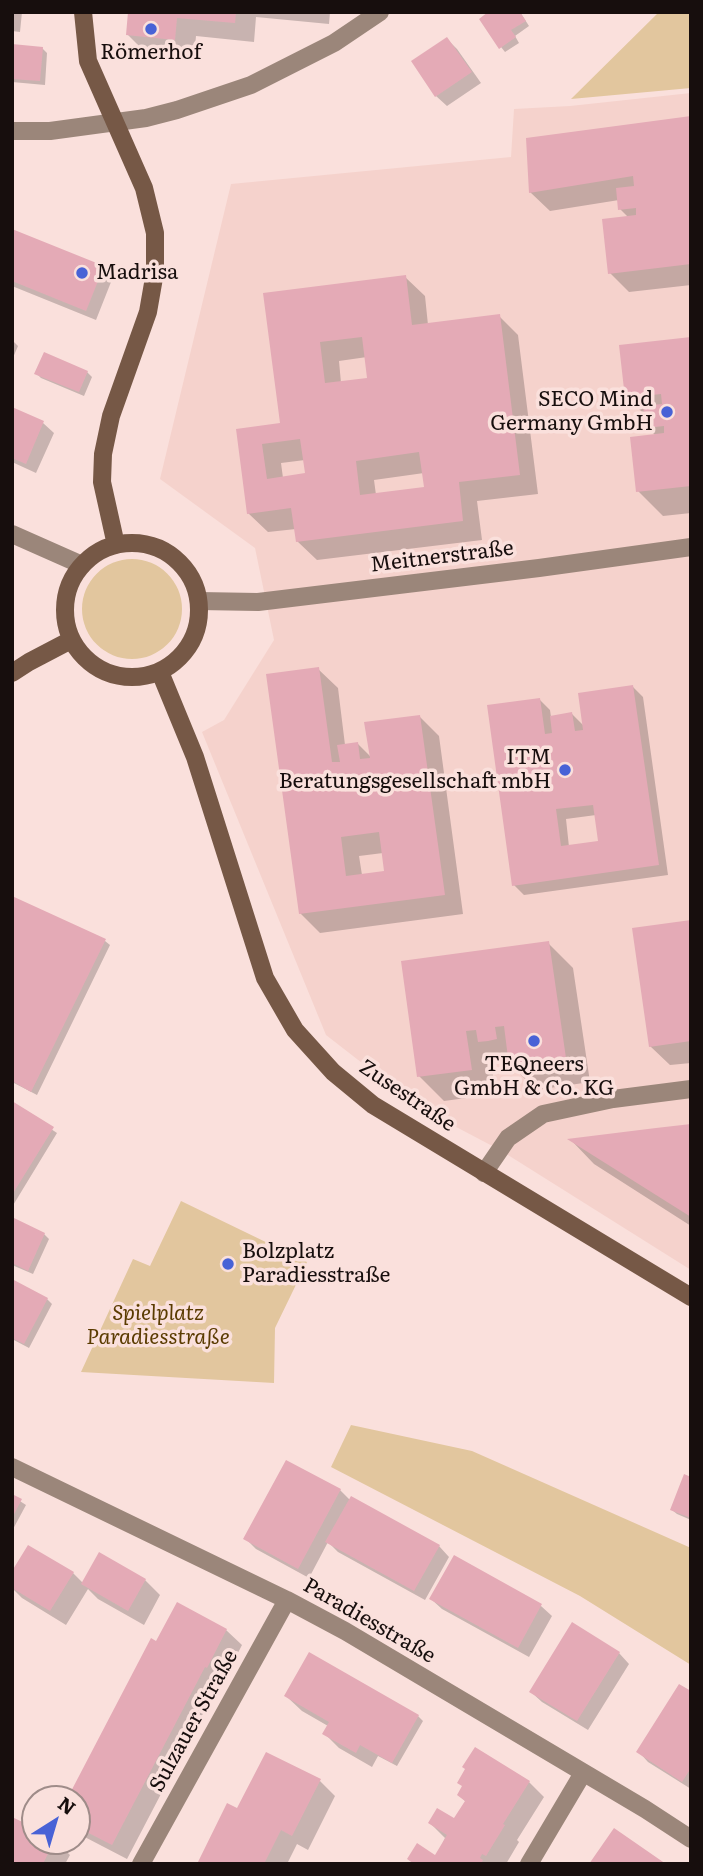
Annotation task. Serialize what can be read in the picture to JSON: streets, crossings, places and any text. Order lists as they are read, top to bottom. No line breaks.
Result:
{"streets":{"street":["Meitnerstraße","Zusestraße","Paradiesstraße","Sulzauer Straße"]},"crossings":[["Meitnerstraße","Zusestraße"],["Paradiesstraße","Sulzauer Straße"]],"parks":["Spielplatz Paradiesstraße"],"places":["Römerhof","Madrisa","SECO Mind Germany GmbH","ITM Beratungsgesellschaft mbH","TEQneers GmbH & Co. KG","Bolzplatz Paradiesstraße"],"north":"top right"}
